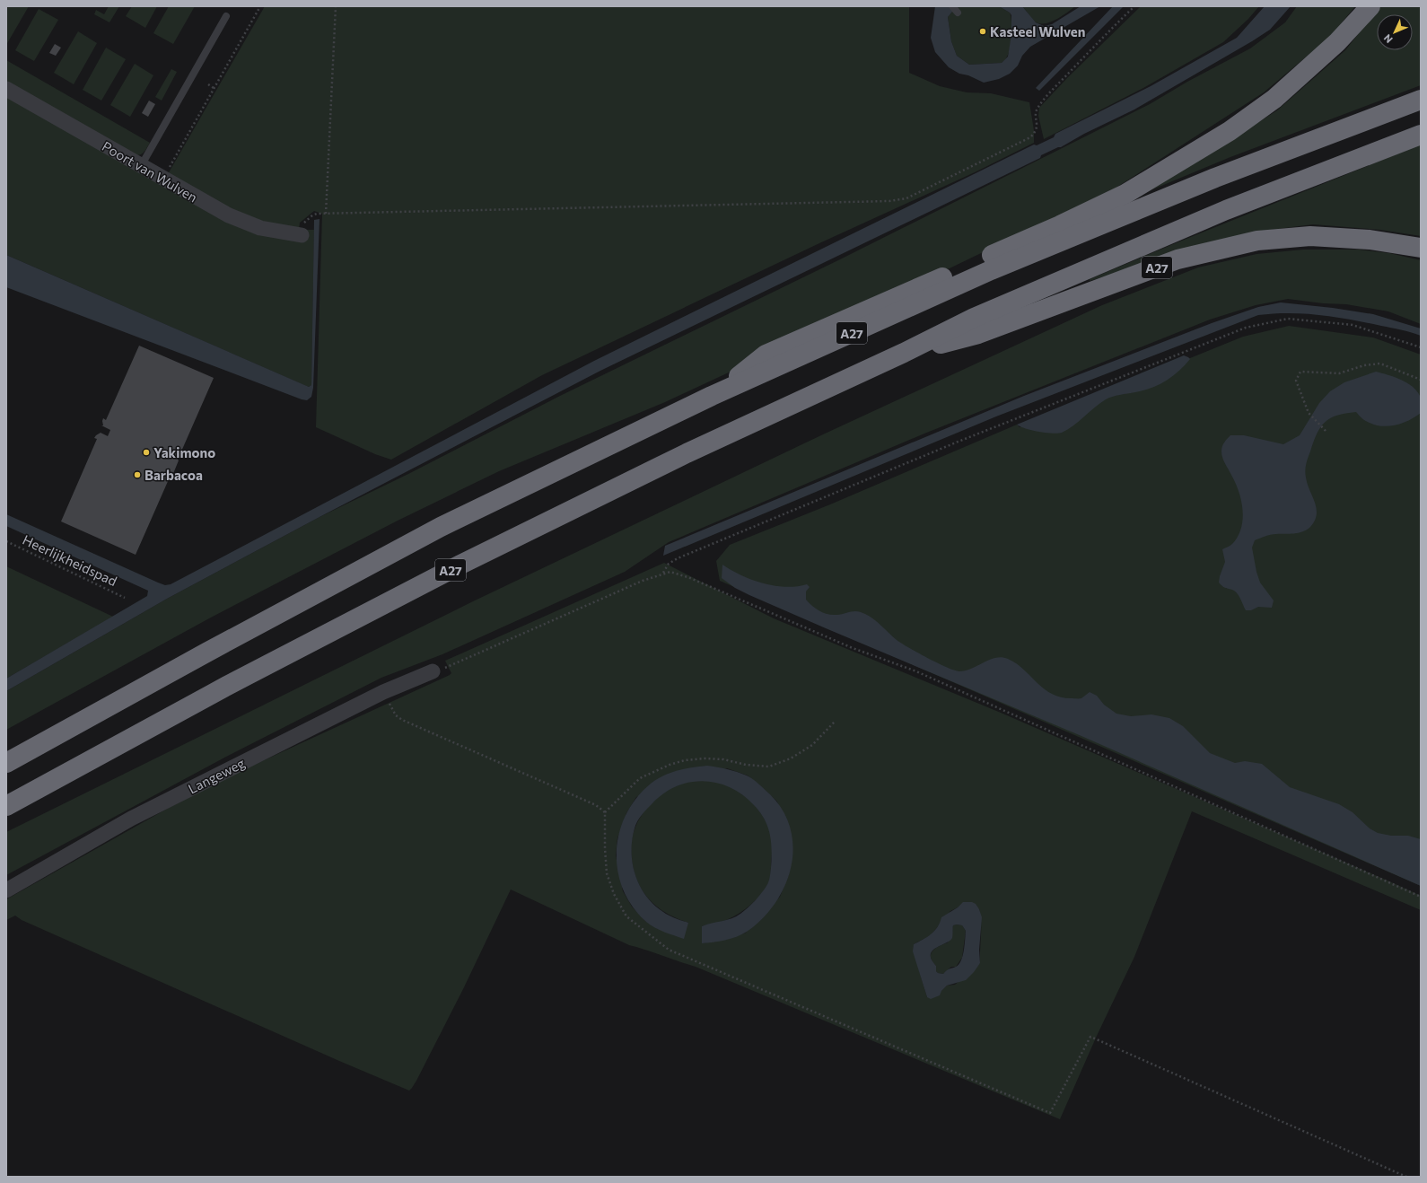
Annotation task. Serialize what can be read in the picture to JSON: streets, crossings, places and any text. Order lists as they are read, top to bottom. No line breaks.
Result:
{"streets":{"highway":["A27"],"street":["Poort van Wulven","Langeweg"],"path":["Heerlijkheidspad"]},"places":["Kasteel Wulven","Yakimono","Barbacoa"],"north":"bottom left"}
